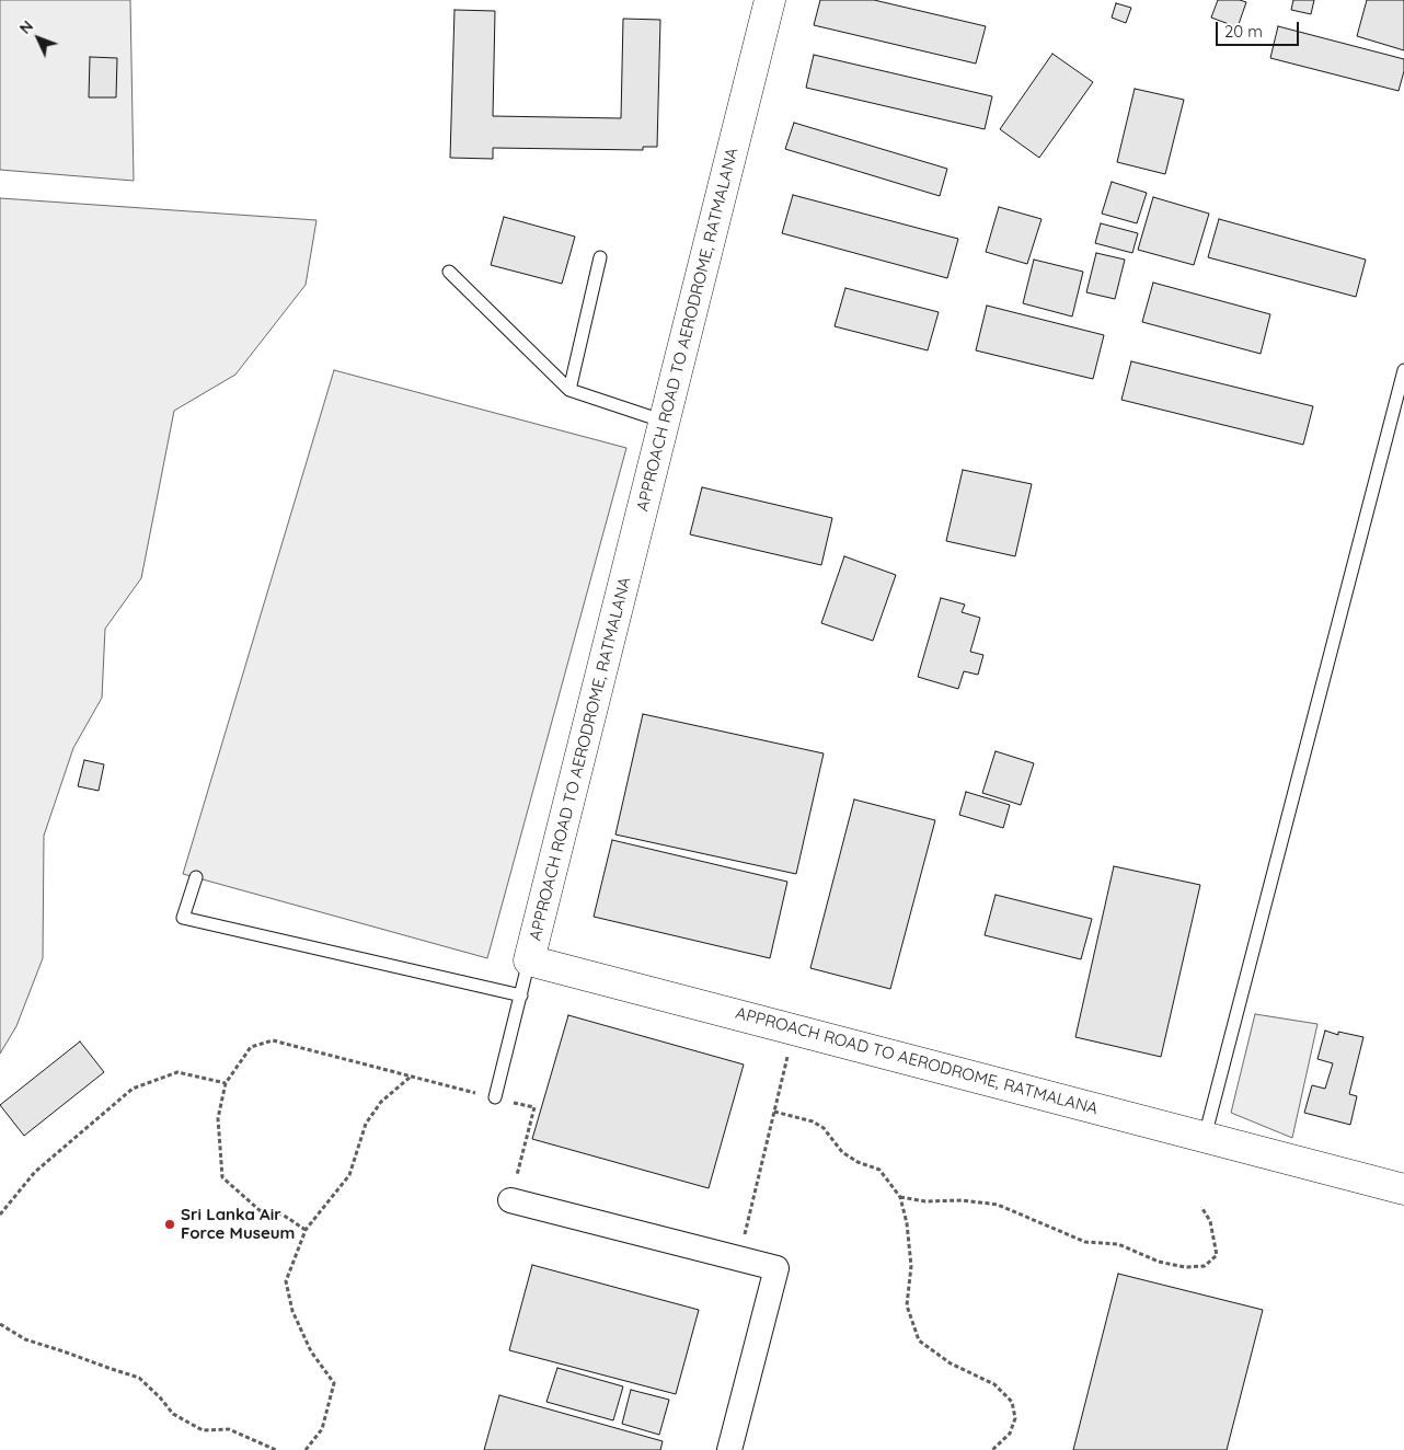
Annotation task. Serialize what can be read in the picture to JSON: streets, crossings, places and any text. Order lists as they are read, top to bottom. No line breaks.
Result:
{"streets":{"main road":["APPROACH ROAD TO AERODROME, RATMALANA"]},"places":["Sri Lanka Air Force Museum"],"scale_bar":"20 m","north":"top left"}
